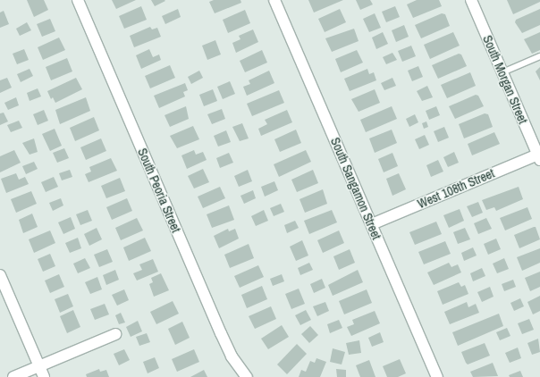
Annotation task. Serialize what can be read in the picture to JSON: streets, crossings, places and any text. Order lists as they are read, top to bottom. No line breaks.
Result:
{"streets":{"street":["South Morgan Street","South Sangamon Street","West 108th Street","South Peoria Street"]},"crossings":[["South Morgan Street","West 108th Street"],["South Sangamon Street","West 108th Street"]]}
